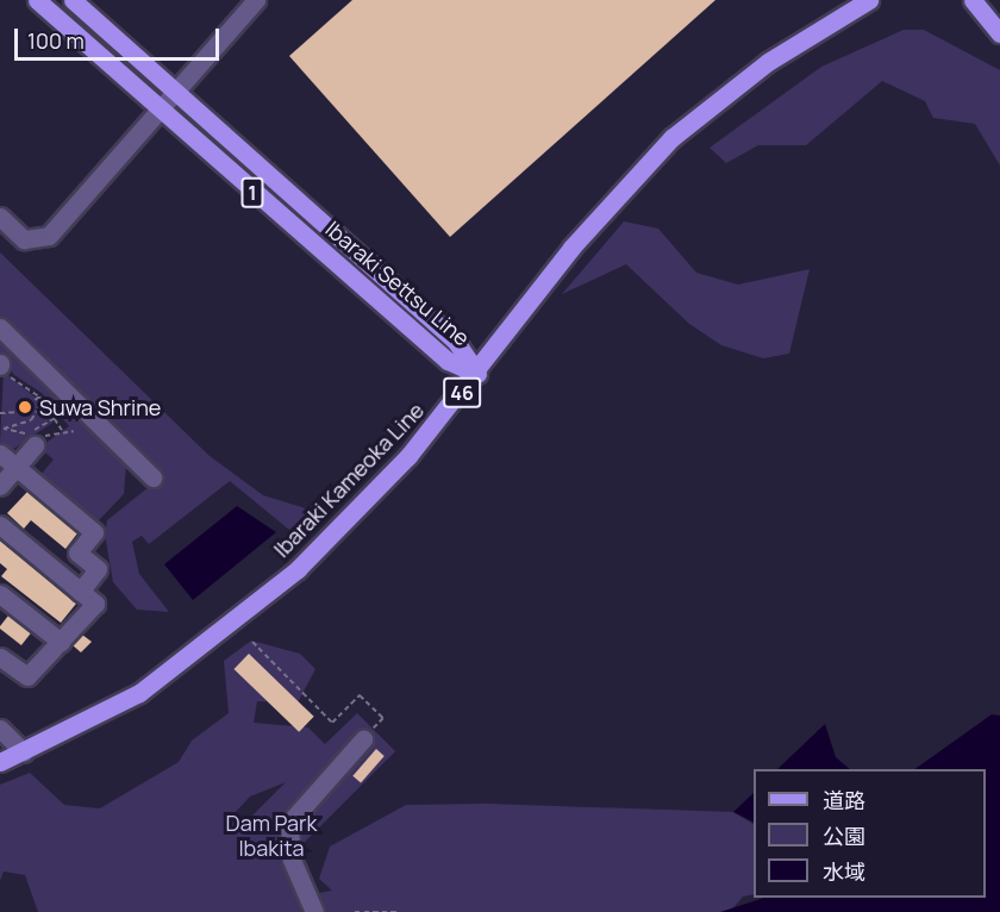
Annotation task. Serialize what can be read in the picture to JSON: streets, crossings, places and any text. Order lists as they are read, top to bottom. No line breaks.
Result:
{"streets":{"main road":["1","Ibaraki Settsu Line","46","Ibaraki Kameoka Line"]},"crossings":[["Ibaraki Settsu Line","Ibaraki Kameoka Line"]],"parks":["Dam Park Ibakita"],"places":["Suwa Shrine"],"legend":["道路","公園","水域"],"scale_bar":"100 m"}
